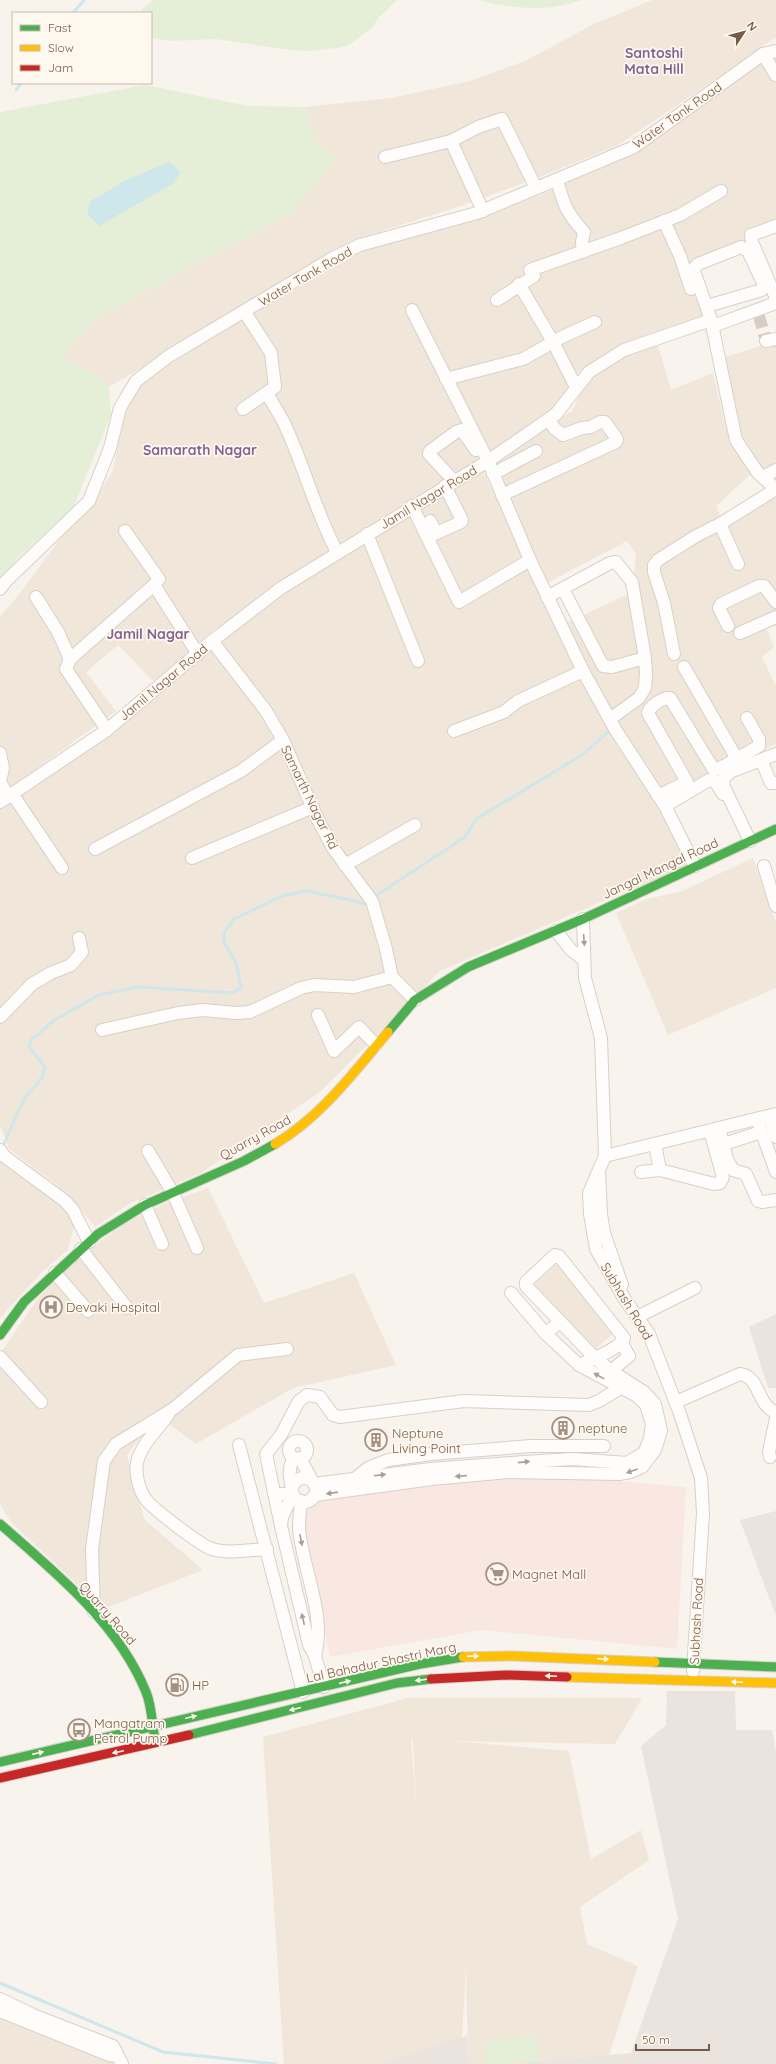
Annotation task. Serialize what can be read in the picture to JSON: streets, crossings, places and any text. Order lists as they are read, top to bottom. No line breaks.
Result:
{"streets":{"main road":["Jangal Mangal Road","Quarry Road","Lal Bahadur Shastri Marg"],"street":["Water Tank Road","Jamil Nagar Road","Samarth Nagar Rd","Subhash Road"]},"crossings":[["Jamil Nagar Road","Samarth Nagar Rd"],["Jangal Mangal Road","Quarry Road"],["Jangal Mangal Road","Subhash Road"],["Quarry Road","Lal Bahadur Shastri Marg"],["Subhash Road","Lal Bahadur Shastri Marg"]],"districts":["Santoshi Mata Hill","Samarath Nagar","Jamil Nagar"],"places":{"hospital":["Devaki Hospital"],"building":["neptune","Neptune Living Point"],"supermarket":["Magnet Mall"],"fuel station":["HP"],"bus stop":["Mangatram Petrol Pump"]},"legend":["Fast","Slow","Jam"],"scale_bar":"50 m","north":"top right"}
